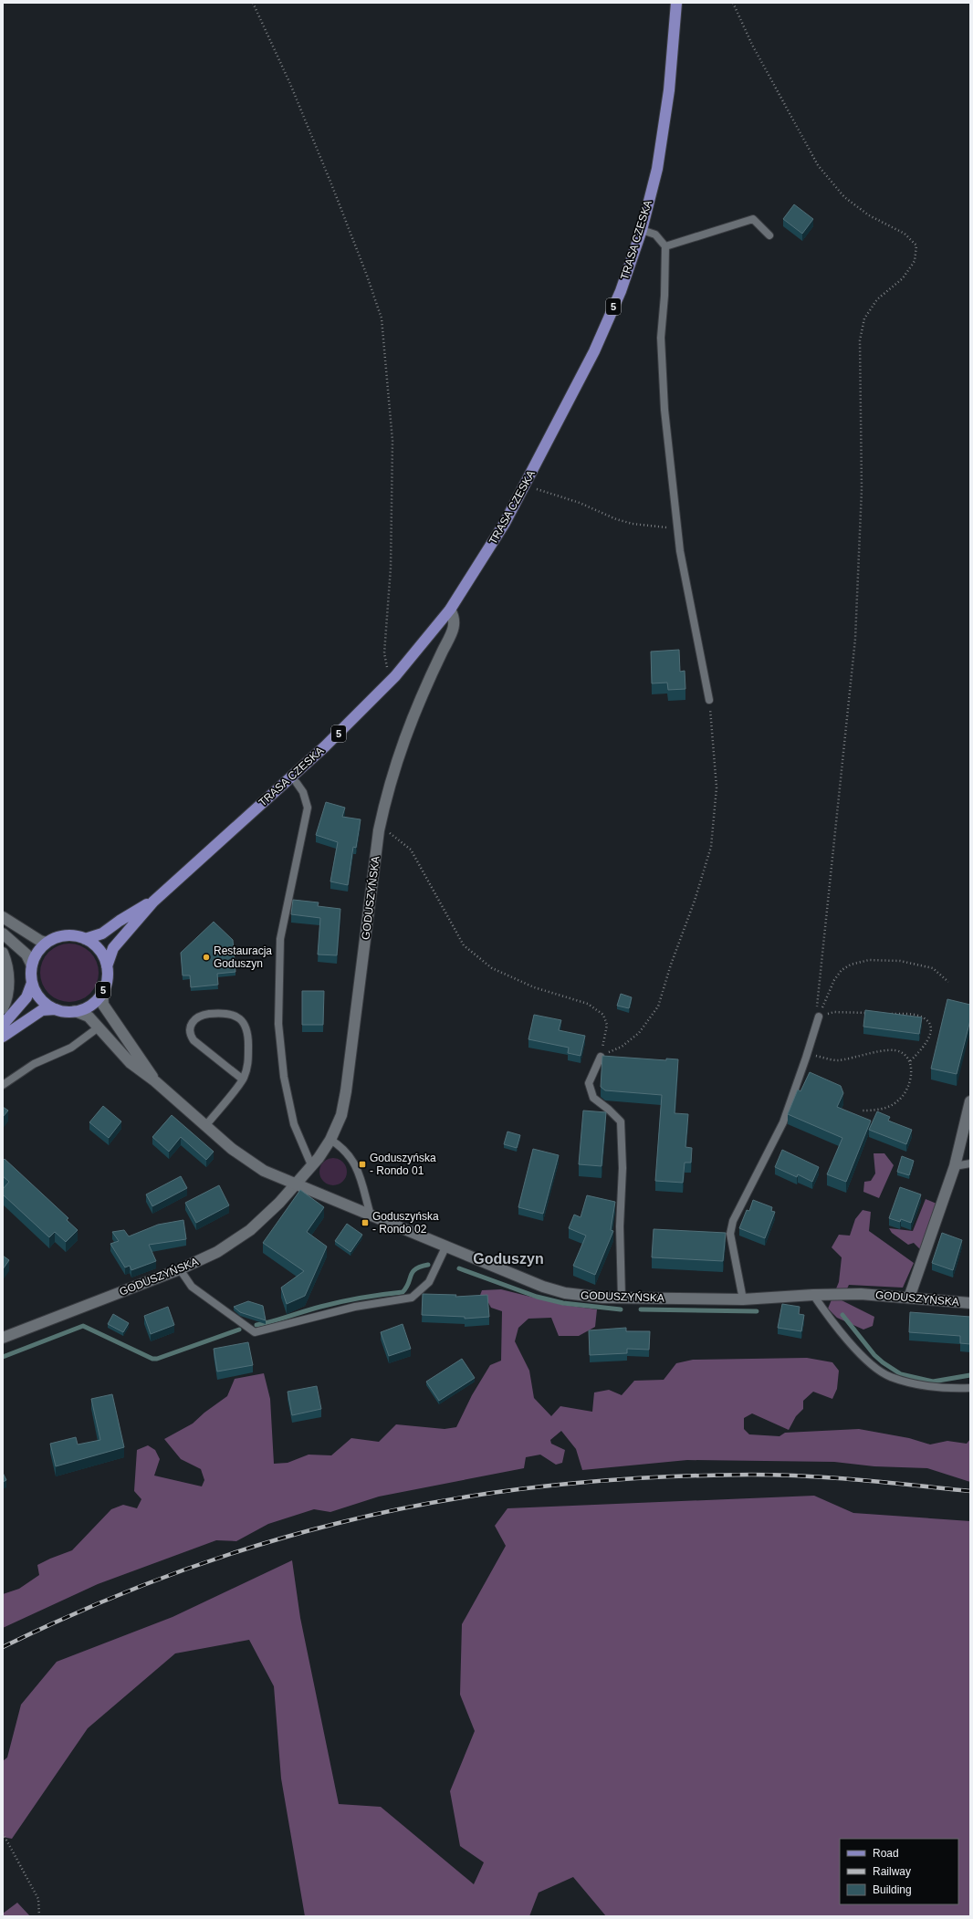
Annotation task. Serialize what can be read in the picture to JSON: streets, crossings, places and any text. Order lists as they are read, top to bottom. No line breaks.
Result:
{"streets":{"main road":["TRASA CZESKA","5"],"street":["GODUSZYŃSKA"]},"crossings":[["TRASA CZESKA","5"],["TRASA CZESKA","GODUSZYŃSKA"],["5","GODUSZYŃSKA"]],"districts":["Goduszyn"],"places":{"other":["Restauracja Goduszyn"],"transit":["Goduszyńska - Rondo 01","Goduszyńska - Rondo 02"]},"legend":["Road","Railway","Building"]}
